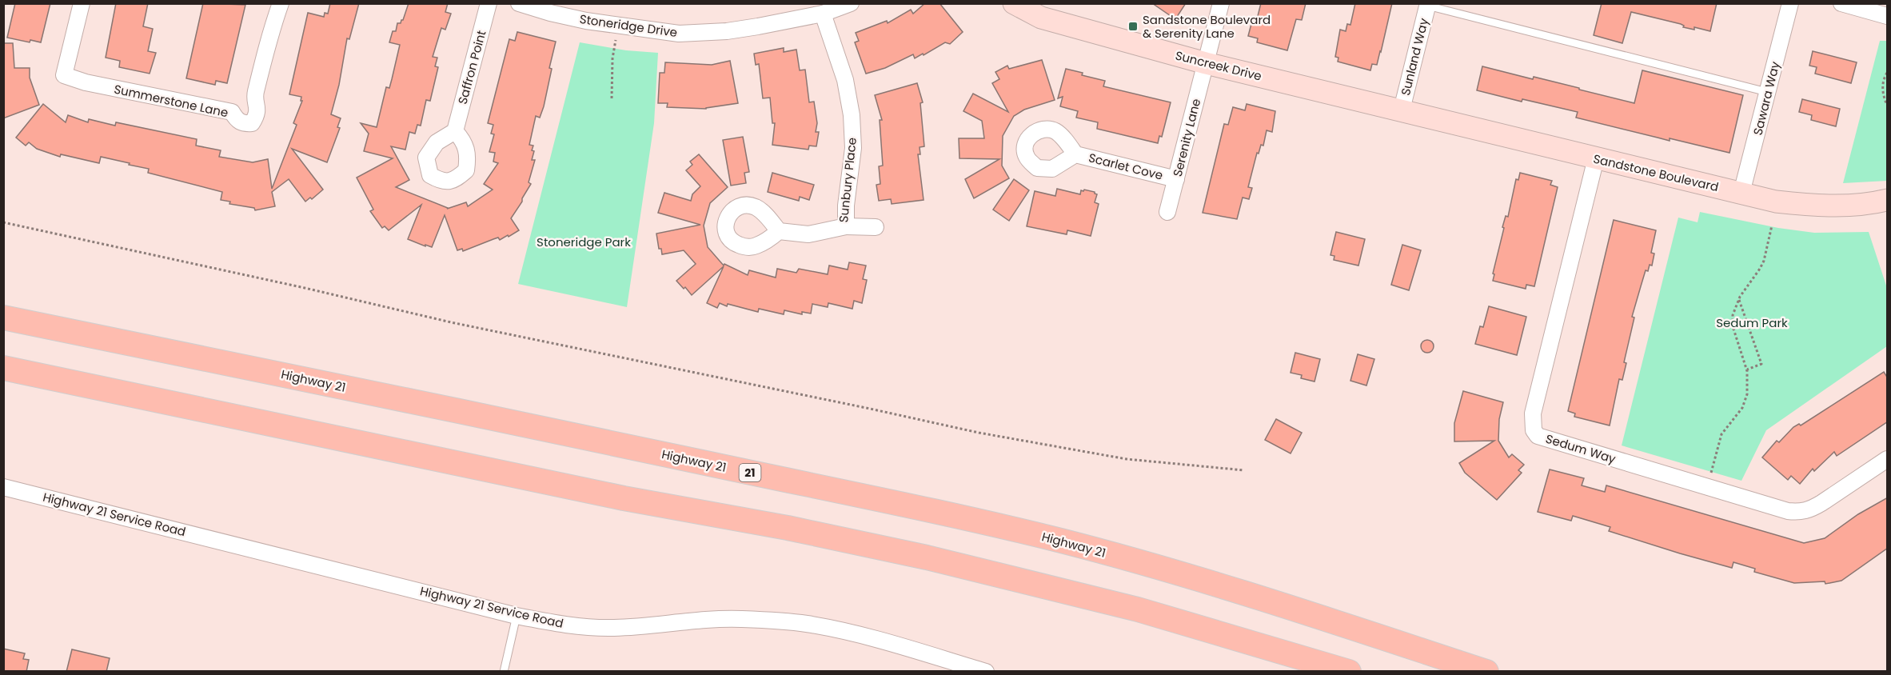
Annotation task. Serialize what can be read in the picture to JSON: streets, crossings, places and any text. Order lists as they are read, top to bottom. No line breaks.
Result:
{"streets":{"main road":["Highway 21","21"],"street":["Stoneridge Drive","Sunland Way","Suncreek Drive","Saffron Point","Sawara Way","Summerstone Lane","Serenity Lane","Scarlet Cove","Sandstone Boulevard","Sunbury Place","Sedum Way","Highway 21 Service Road"]},"crossings":[["Stoneridge Drive","Sunbury Place"],["Sunland Way","Suncreek Drive"],["Suncreek Drive","Serenity Lane"],["Suncreek Drive","Sandstone Boulevard"],["Sawara Way","Sandstone Boulevard"],["Serenity Lane","Scarlet Cove"],["Sandstone Boulevard","Sedum Way"]],"parks":["Stoneridge Park","Sedum Park"],"places":{"transit":["Sandstone Boulevard & Serenity Lane"]}}
